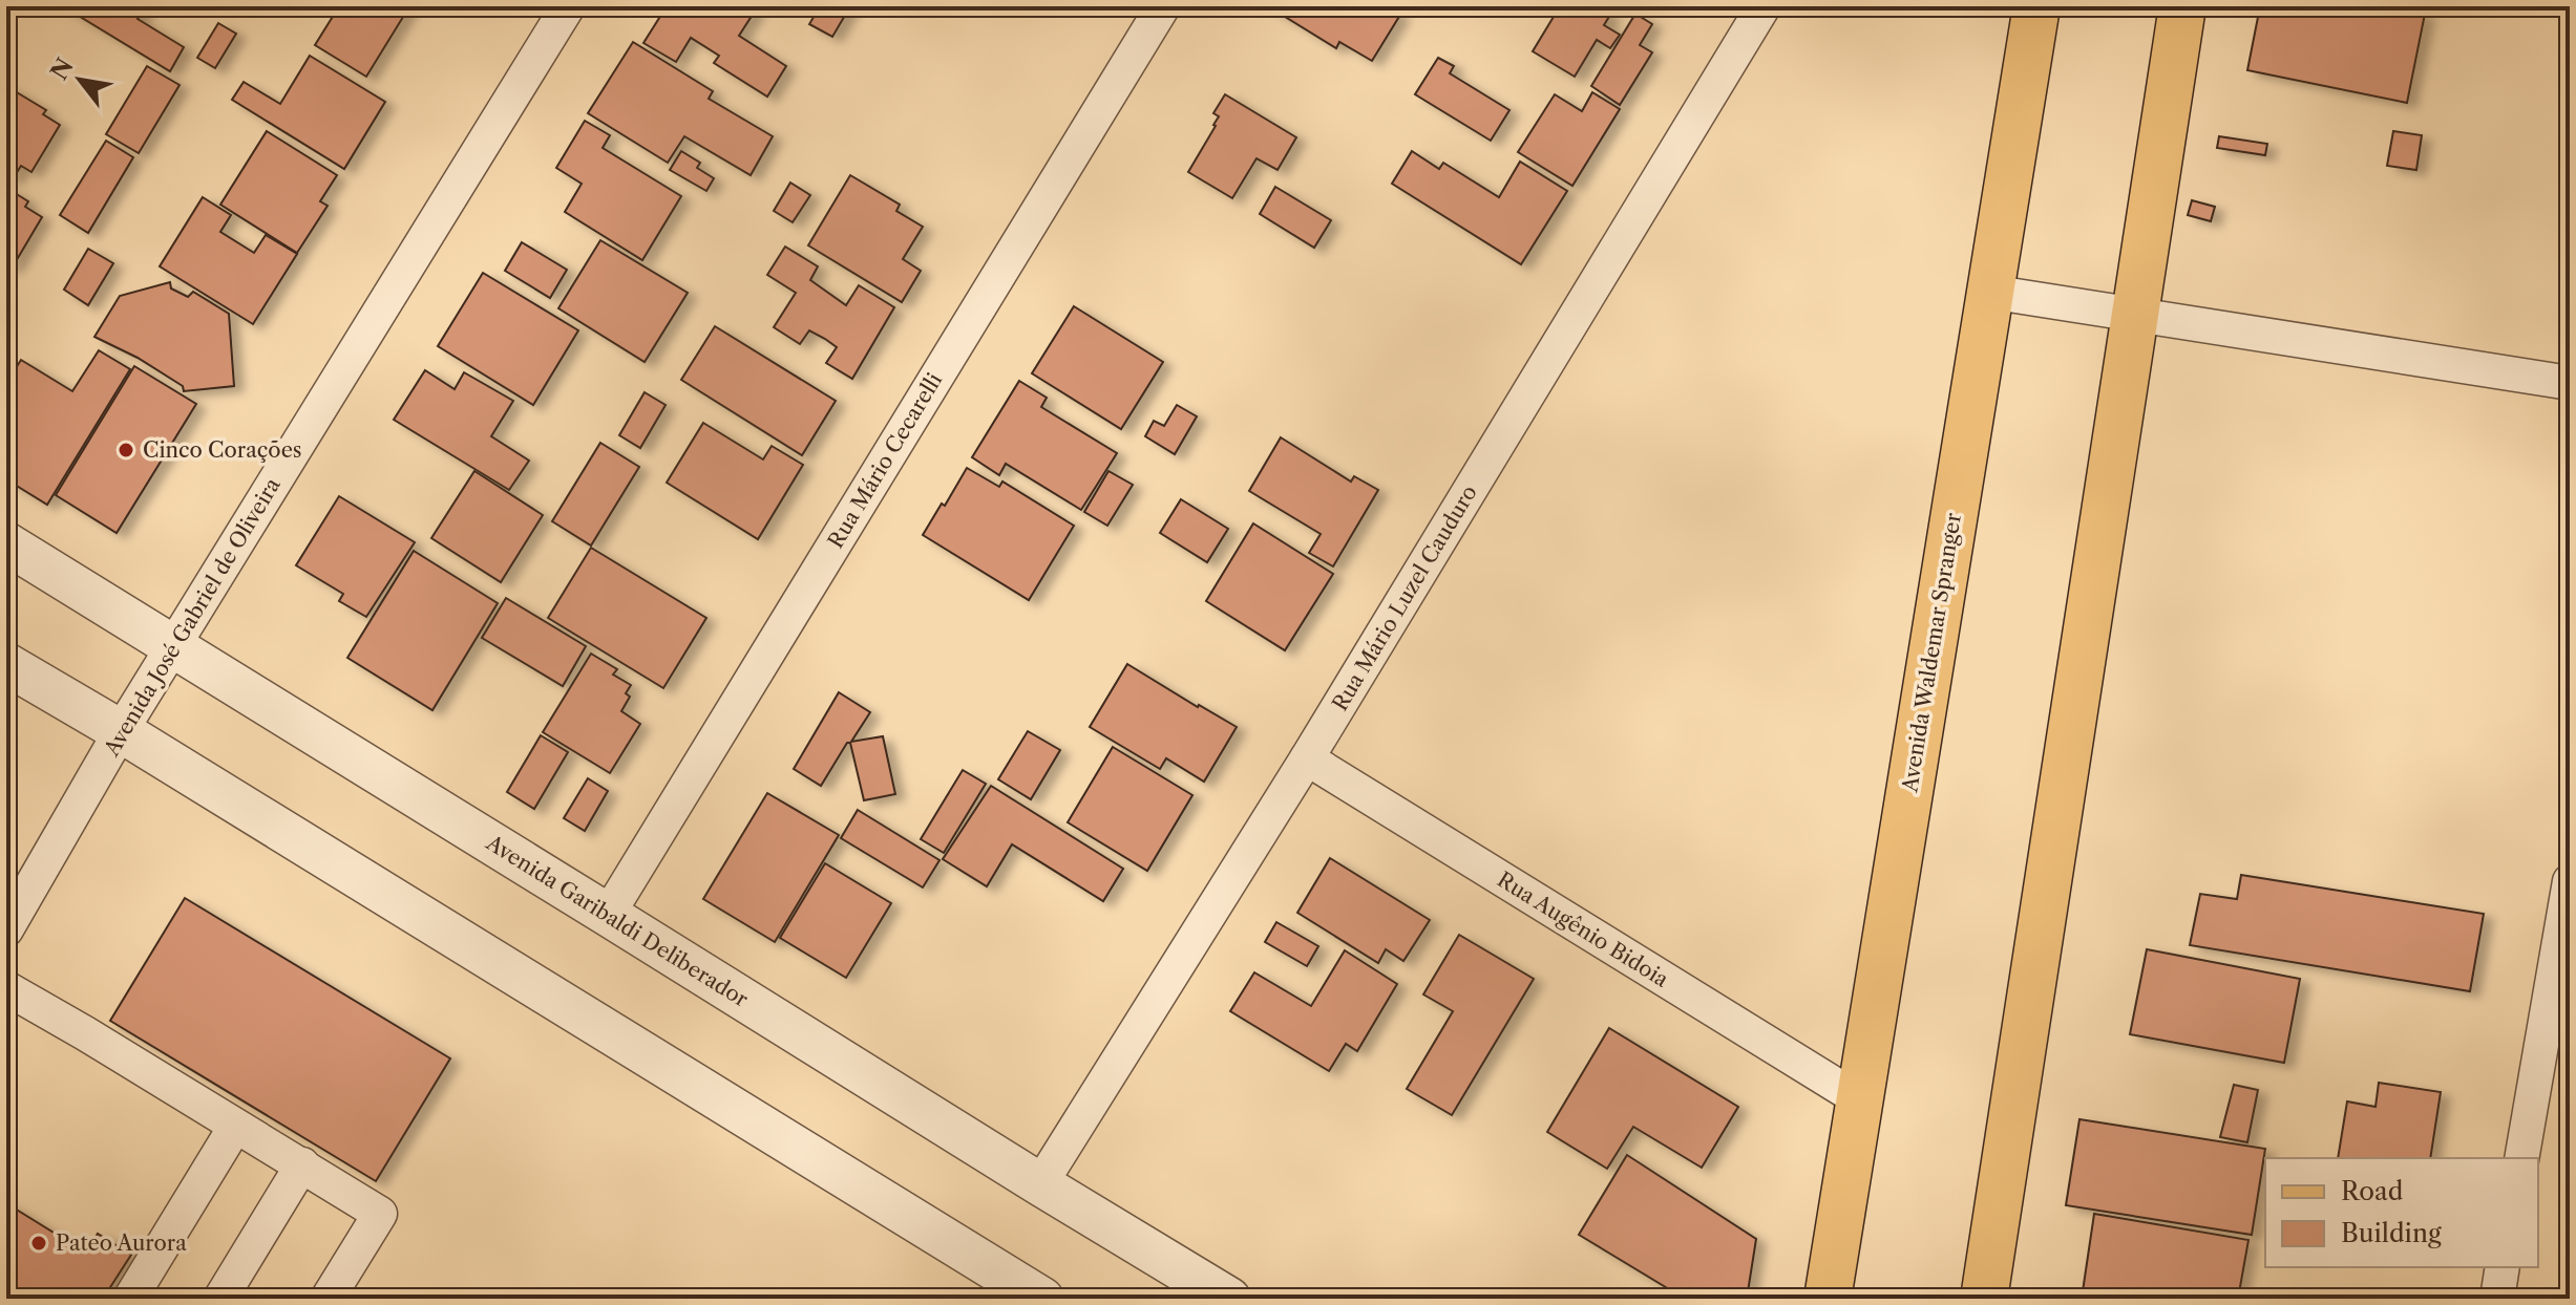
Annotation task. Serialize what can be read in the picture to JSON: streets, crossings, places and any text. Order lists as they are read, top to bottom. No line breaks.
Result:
{"streets":{"main road":["Avenida Waldemar Spranger"],"street":["Rua Mário Cecarelli","Rua Mário Luzel Cauduro","Avenida José Gabriel de Oliveira","Avenida Garibaldi Deliberador","Rua Augênio Bidoia"]},"crossings":[["Rua Mário Cecarelli","Avenida Garibaldi Deliberador"],["Rua Mário Luzel Cauduro","Avenida Garibaldi Deliberador"],["Rua Mário Luzel Cauduro","Rua Augênio Bidoia"],["Avenida José Gabriel de Oliveira","Avenida Garibaldi Deliberador"],["Avenida Waldemar Spranger","Rua Augênio Bidoia"]],"places":["Cinco Corações","Pateo Aurora"],"legend":["Road","Building"],"north":"top left"}
